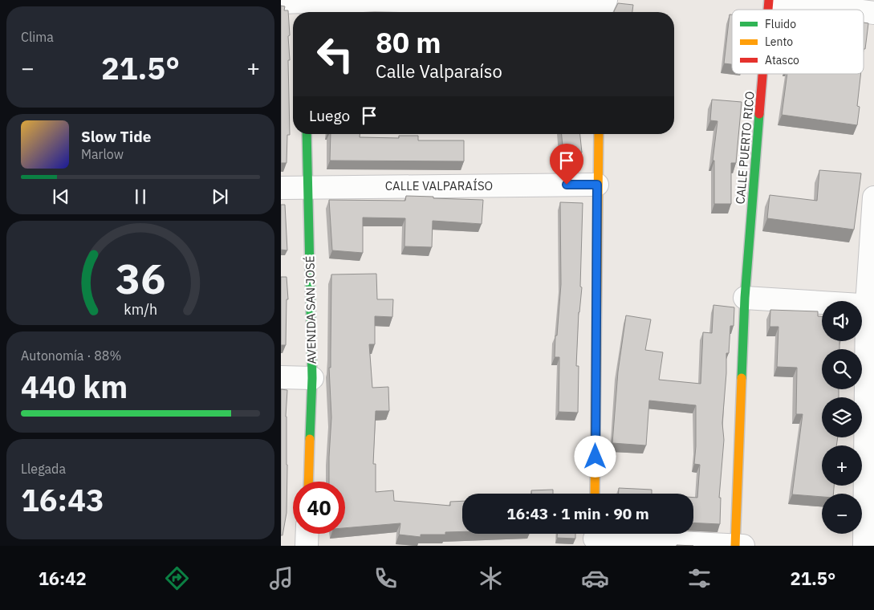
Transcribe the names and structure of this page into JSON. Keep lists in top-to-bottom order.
{
  "streets": {
    "street": ["CALLE PUERTO RICO", "CALLE VALPARAÍSO", "AVENIDA SAN JOSÉ"]
  },
  "crossings": [
    ["CALLE VALPARAÍSO", "AVENIDA SAN JOSÉ"]
  ],
  "legend": ["Fluido", "Lento", "Atasco"],
  "page": {
    "tile": [
      "Clima",
      ["Autonomía · 88%", "440 km"],
      ["Llegada", "16:43"]
    ],
    "turn": ["80 m", "Calle Valparaíso"],
    "heat": ["−", "21.5°", "+"],
    "then": "Luego",
    "song": ["Slow Tide", "Marlow"],
    "map_buttons": ["+", "−"],
    "limit": "40",
    "trip": "16:43 · 1 min · 90 m",
    "tabs": ["16:42", "21.5°"],
    "gauge": ["36", "km/h"]
  }
}
